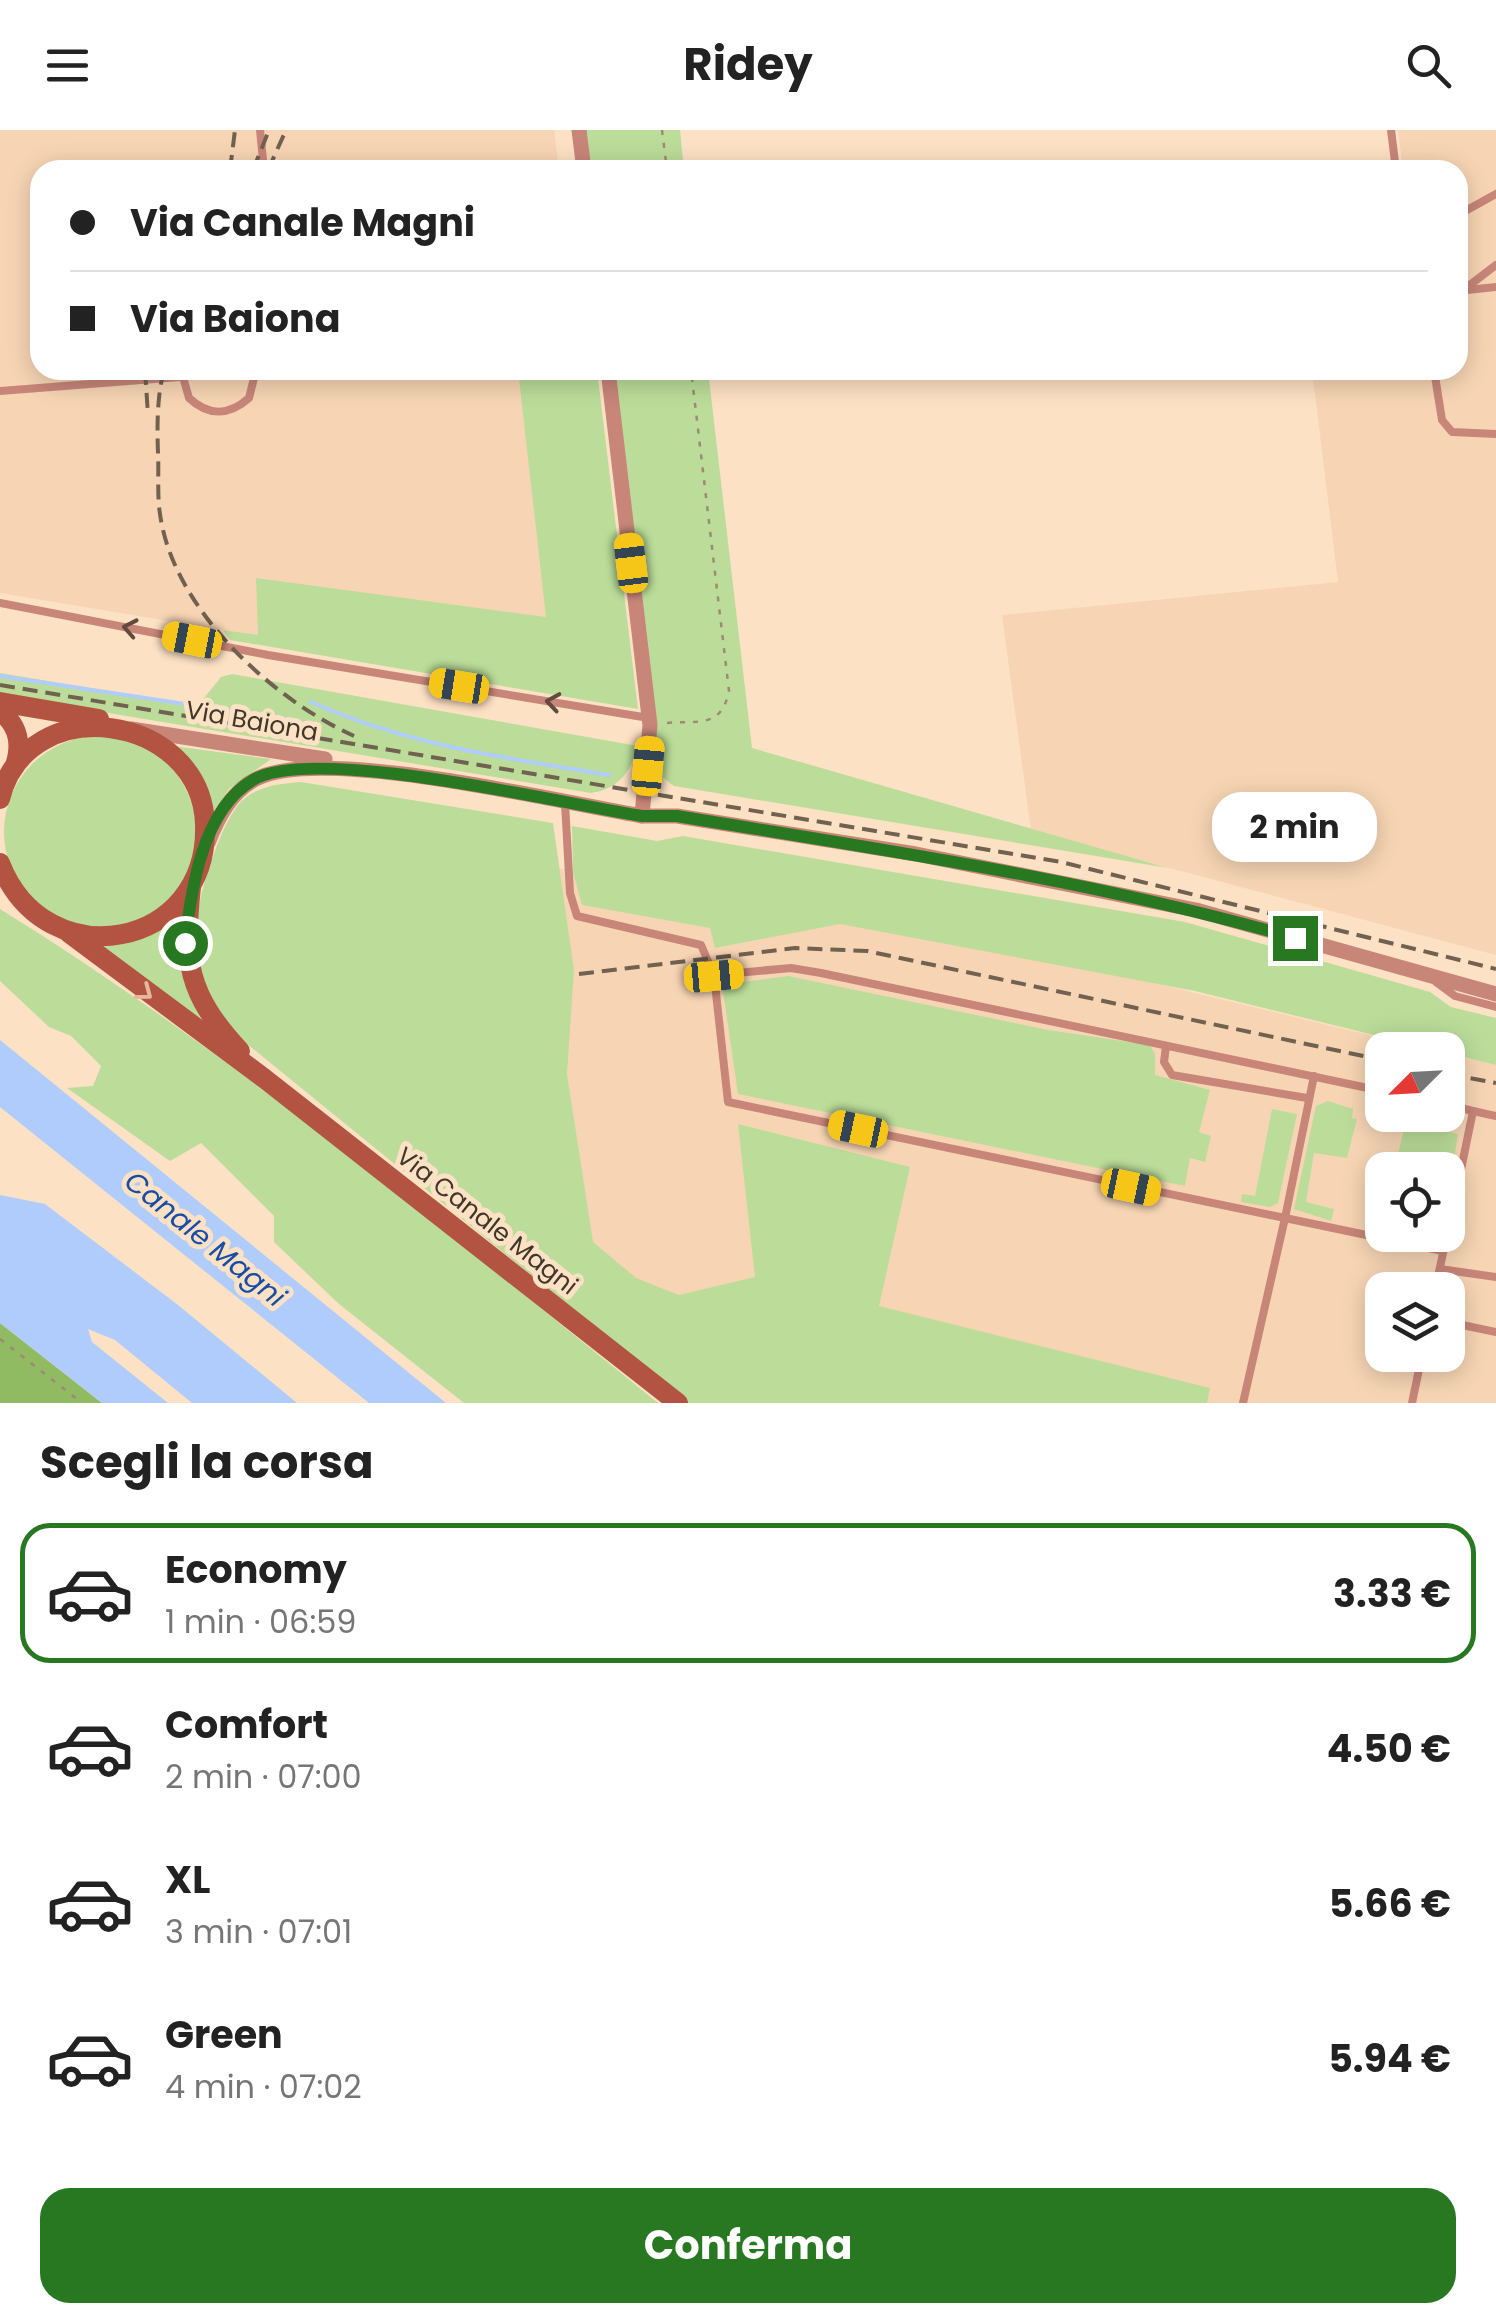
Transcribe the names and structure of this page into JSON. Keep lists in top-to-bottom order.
{
  "streets": {
    "main road": ["Via Baiona", "Via Canale Magni"]
  },
  "water": ["Canale Magni"],
  "north": "bottom left",
  "page": {
    "header": "Ridey",
    "banner": ["Via Canale Magni", "Via Baiona"],
    "bubble": "2 min",
    "heading": "Scegli la corsa",
    "list": [
      {
        "name": "Economy",
        "note": "1 min · 06:59",
        "value": "3.33 €"
      },
      {
        "name": "Comfort",
        "note": "2 min · 07:00",
        "value": "4.50 €"
      },
      {
        "name": "XL",
        "note": "3 min · 07:01",
        "value": "5.66 €"
      },
      {
        "name": "Green",
        "note": "4 min · 07:02",
        "value": "5.94 €"
      }
    ],
    "buttons": "Conferma"
  }
}
